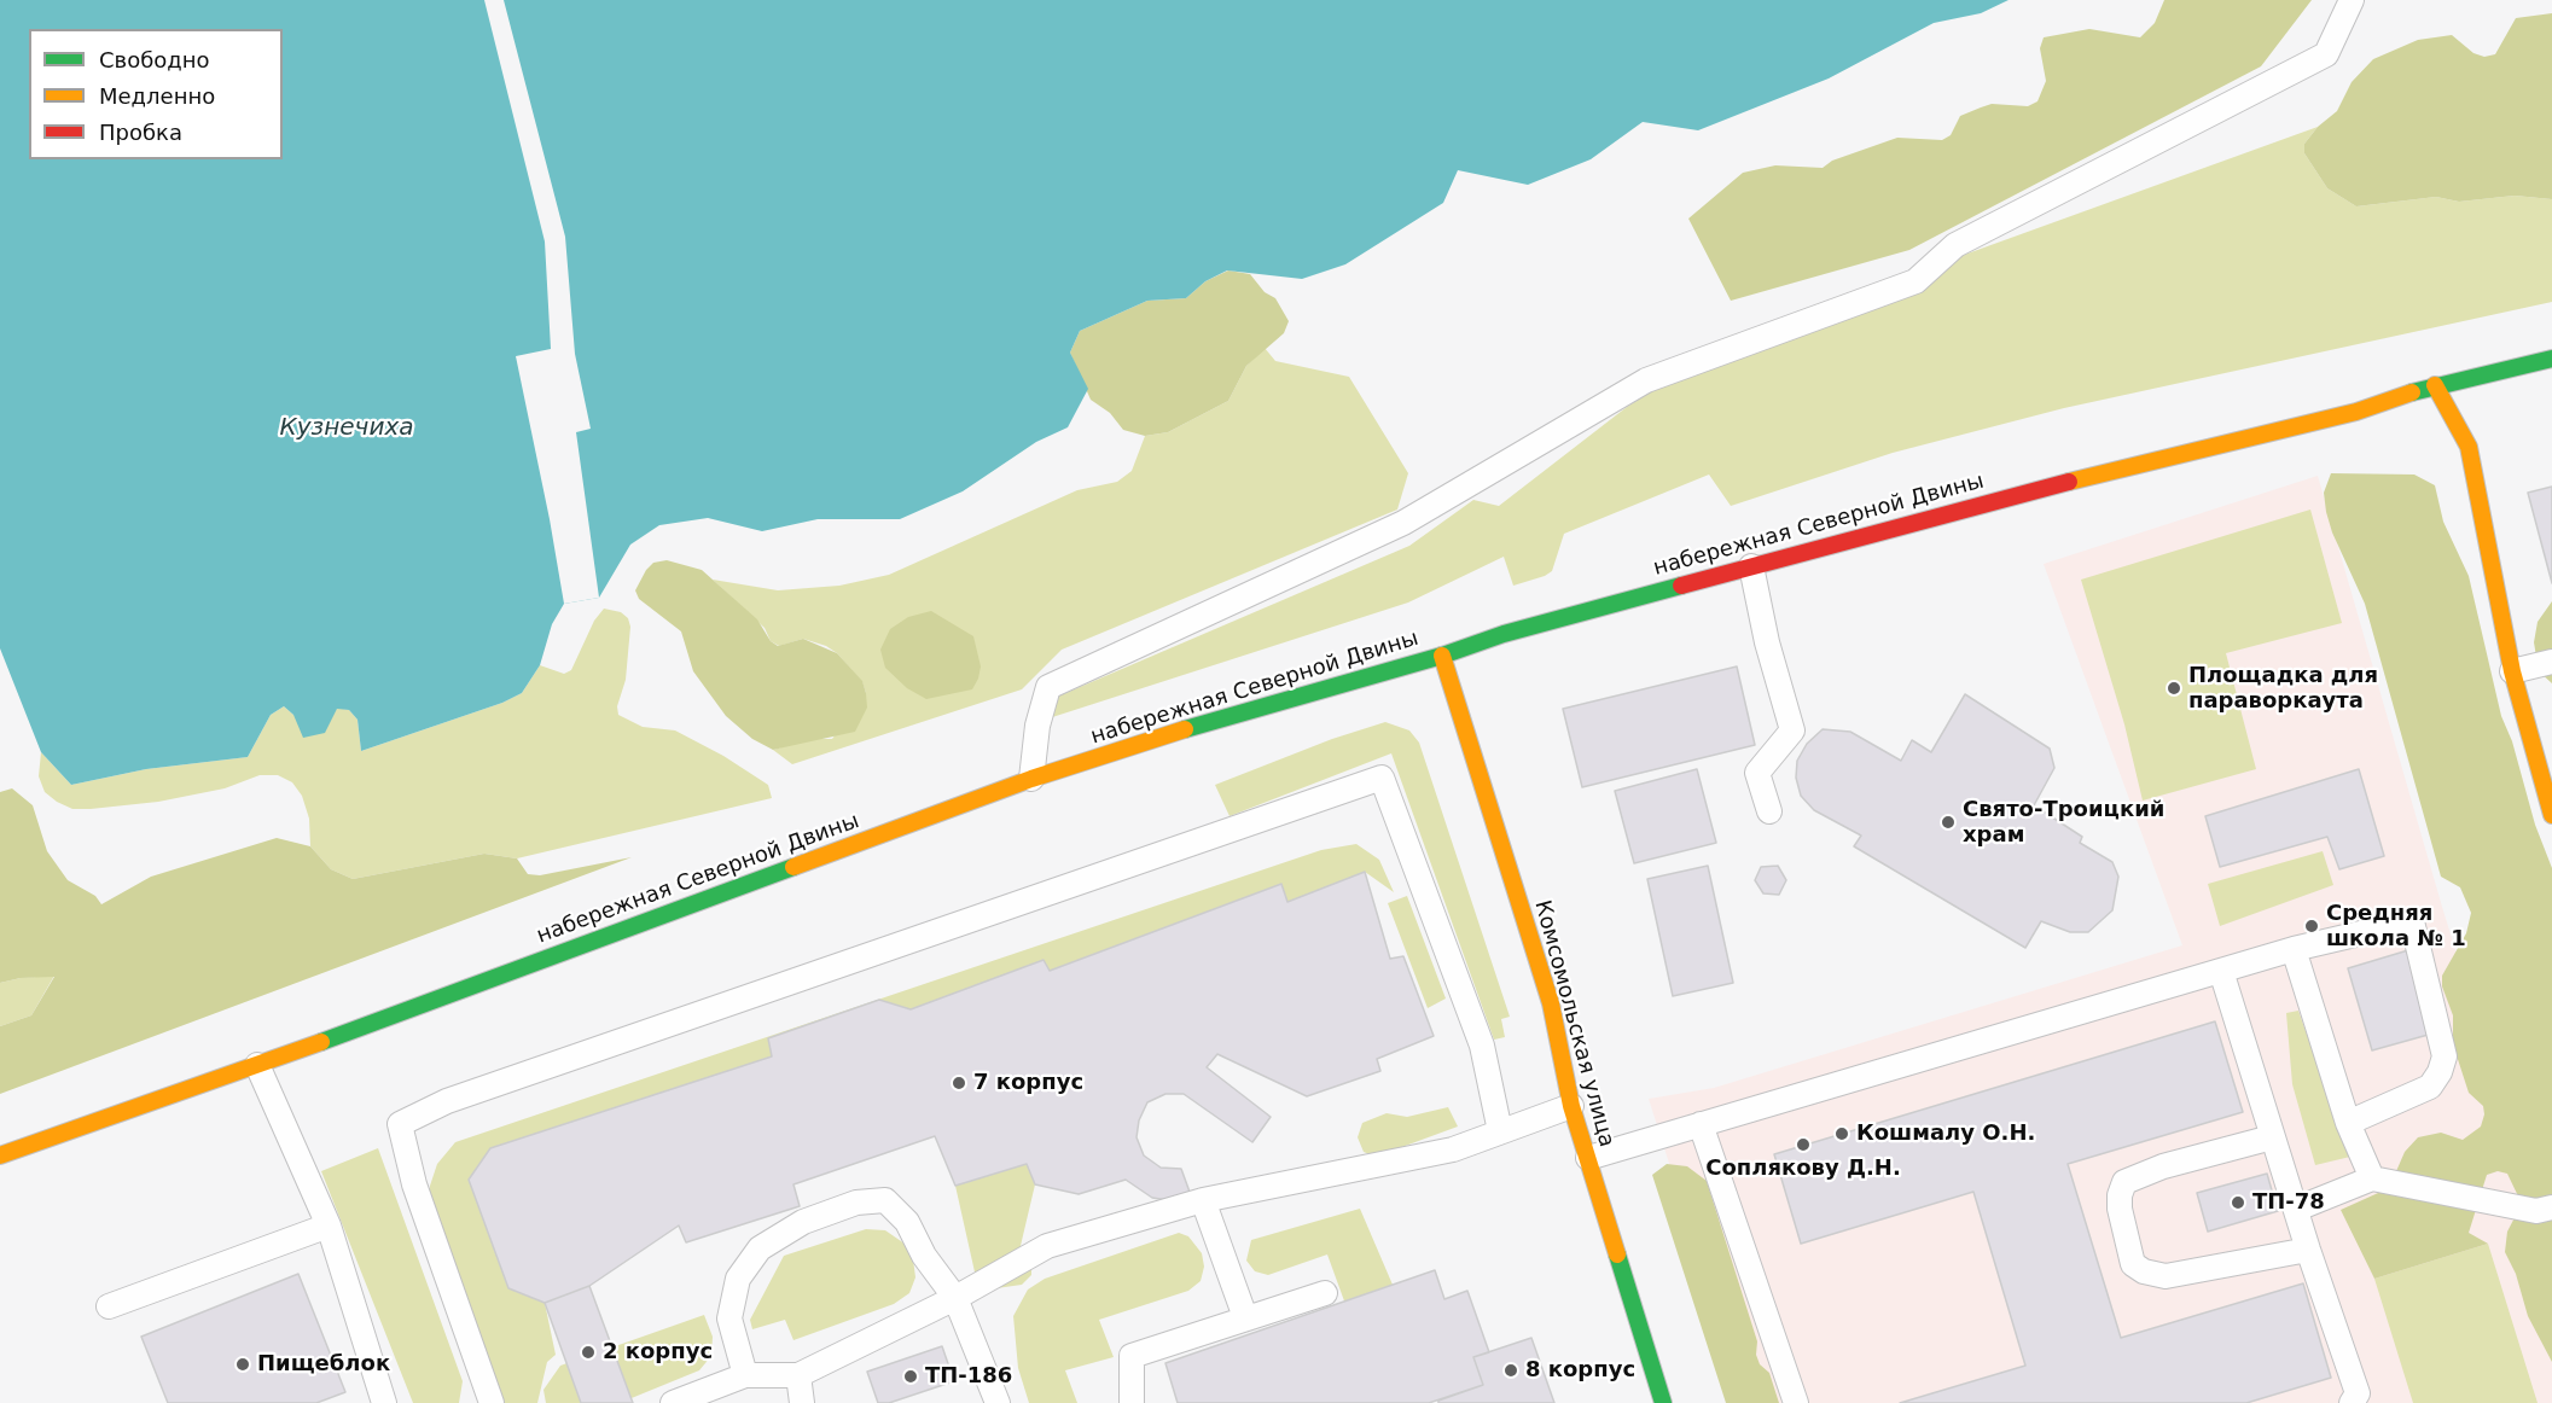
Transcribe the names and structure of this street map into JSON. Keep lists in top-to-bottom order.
{
  "streets": {
    "street": ["набережная Северной Двины", "Комсомольская улица"]
  },
  "crossings": [
    ["набережная Северной Двины", "Комсомольская улица"]
  ],
  "water": ["Кузнечиха"],
  "places": [
    "Площадка для параворкаута",
    "Свято-Троицкий храм",
    "Средняя школа № 1",
    "7 корпус",
    "Кошмалу О.Н.",
    "Соплякову Д.Н.",
    "ТП-78",
    "2 корпус",
    "Пищеблок",
    "8 корпус",
    "ТП-186"
  ],
  "legend": ["Свободно", "Медленно", "Пробка"]
}
